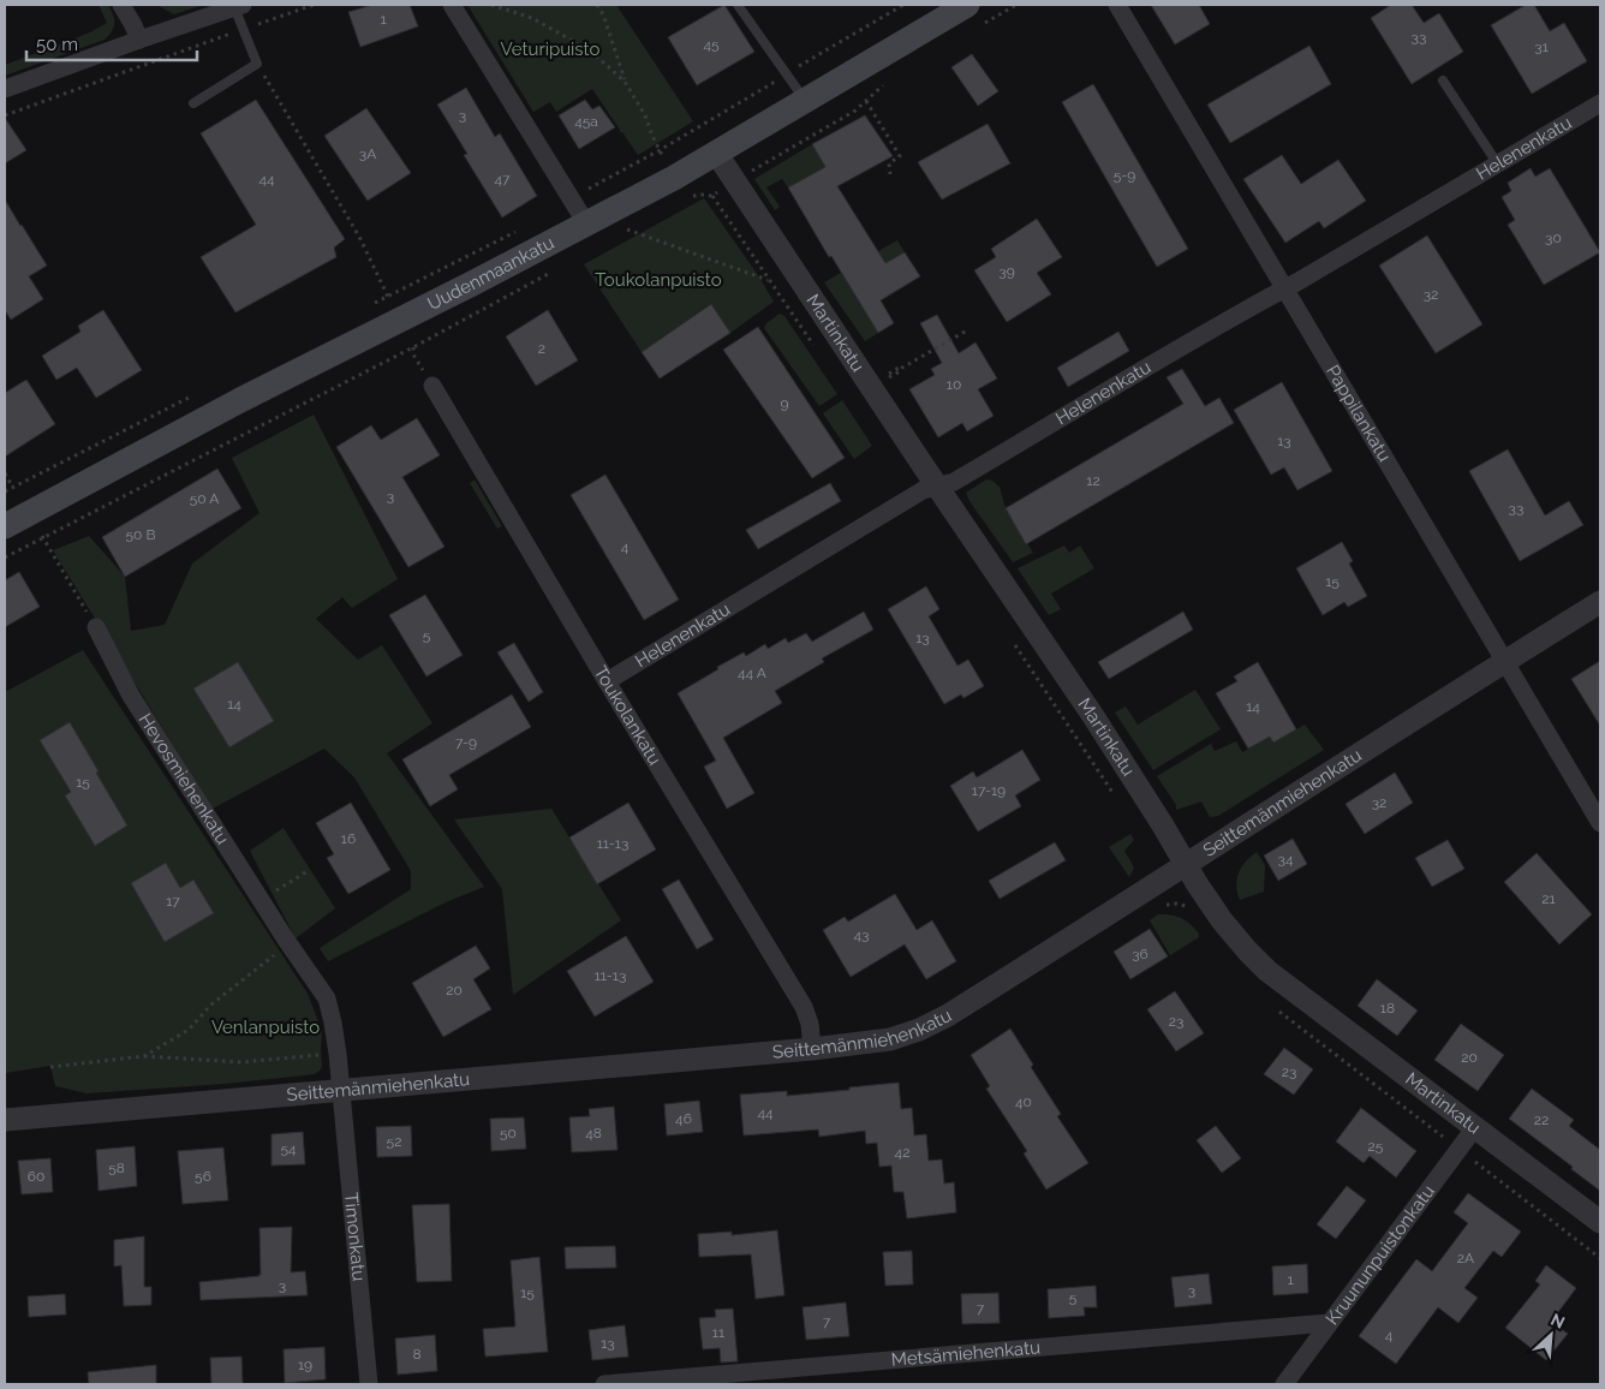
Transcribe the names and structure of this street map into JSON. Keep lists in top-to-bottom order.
{
  "streets": {
    "main road": ["Uudenmaankatu"],
    "street": [
      "Helenenkatu",
      "Martinkatu",
      "Pappilankatu",
      "Toukolankatu",
      "Hevosmiehenkatu",
      "Seittemänmiehenkatu",
      "Timonkatu",
      "Kruununpuistonkatu",
      "Metsämiehenkatu"
    ]
  },
  "crossings": [
    ["Helenenkatu", "Martinkatu"],
    ["Helenenkatu", "Pappilankatu"],
    ["Helenenkatu", "Toukolankatu"],
    ["Uudenmaankatu", "Martinkatu"],
    ["Martinkatu", "Seittemänmiehenkatu"],
    ["Martinkatu", "Kruununpuistonkatu"],
    ["Pappilankatu", "Seittemänmiehenkatu"],
    ["Toukolankatu", "Seittemänmiehenkatu"],
    ["Hevosmiehenkatu", "Seittemänmiehenkatu"],
    ["Hevosmiehenkatu", "Timonkatu"],
    ["Seittemänmiehenkatu", "Timonkatu"],
    ["Kruununpuistonkatu", "Metsämiehenkatu"]
  ],
  "parks": ["Veturipuisto", "Toukolanpuisto", "Venlanpuisto"],
  "house_numbers": [
    "1",
    "33",
    "45",
    "31",
    "3",
    "45a",
    "3A",
    "5-9",
    "44",
    "47",
    "30",
    "39",
    "32",
    "2",
    "10",
    "9",
    "13",
    "12",
    "3",
    "50 A",
    "33",
    "50 B",
    "4",
    "15",
    "5",
    "13",
    "44 A",
    "14",
    "14",
    "7-9",
    "15",
    "17-19",
    "32",
    "16",
    "11-13",
    "34",
    "21",
    "17",
    "43",
    "36",
    "11-13",
    "20",
    "18",
    "23",
    "20",
    "23",
    "40",
    "44",
    "46",
    "22",
    "50",
    "48",
    "52",
    "25",
    "54",
    "42",
    "58",
    "60",
    "56",
    "2A",
    "1",
    "3",
    "3",
    "15",
    "5",
    "7",
    "7",
    "11",
    "4",
    "13",
    "8",
    "19"
  ],
  "scale_bar": "50 m",
  "north": "top right"
}
